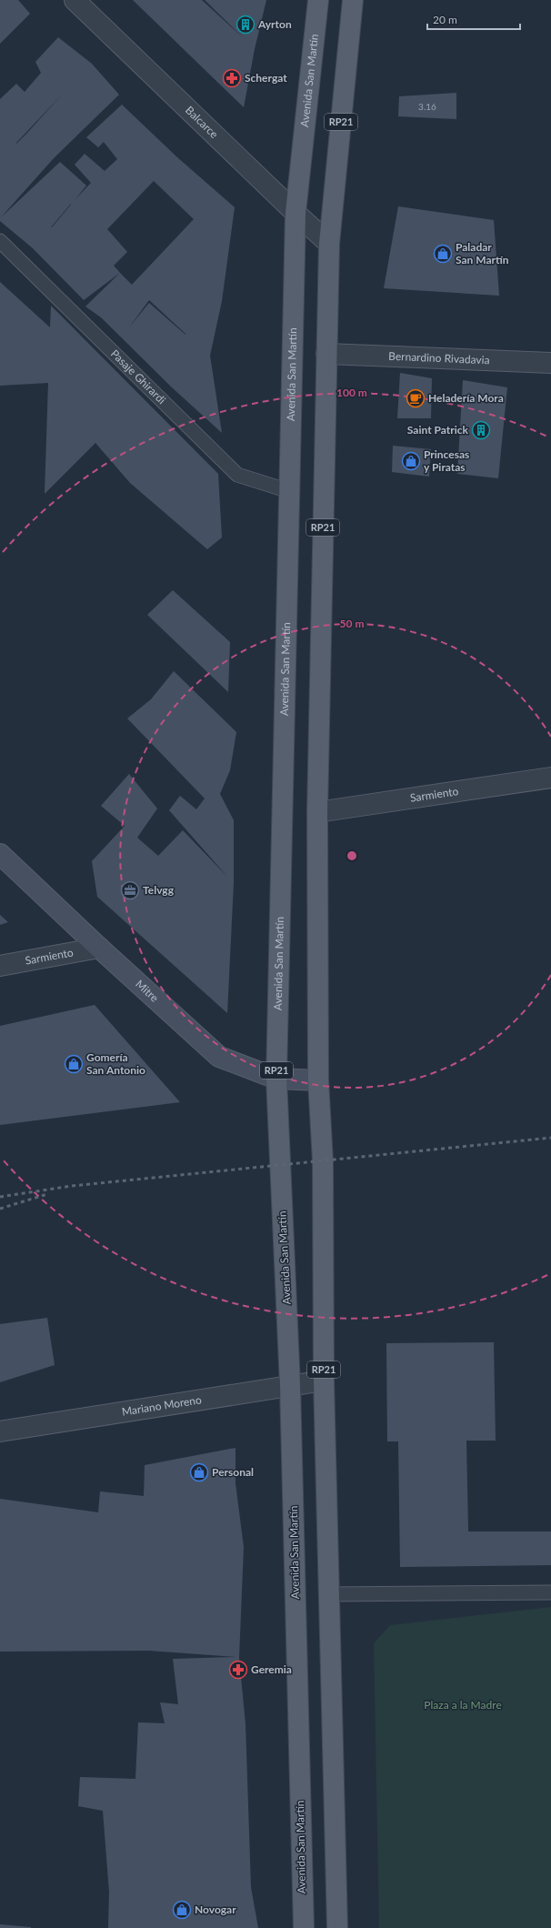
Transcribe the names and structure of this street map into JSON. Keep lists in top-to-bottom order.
{
  "streets": {
    "main road": ["Avenida San Martín", "RP21"],
    "street": [
      "Balcarce",
      "Bernardino Rivadavia",
      "Sarmiento",
      "Mitre",
      "Mariano Moreno"
    ],
    "lane": ["Pasaje Ghirardi"]
  },
  "crossings": [
    ["Avenida San Martín", "Balcarce"],
    ["Avenida San Martín", "Pasaje Ghirardi"],
    ["Avenida San Martín", "Mitre"],
    ["Avenida San Martín", "Mariano Moreno"],
    ["RP21", "Balcarce"],
    ["RP21", "Bernardino Rivadavia"],
    ["RP21", "Sarmiento"],
    ["RP21", "Mitre"],
    ["RP21", "Mariano Moreno"],
    ["Sarmiento", "Mitre"]
  ],
  "parks": ["Plaza a la Madre"],
  "places": {
    "building": ["Ayrton", "Saint Patrick"],
    "pharmacy": ["Schergat", "Geremia"],
    "shop": [
      "Paladar San Martín",
      "Princesas y Piratas",
      "Gomería San Antonio",
      "Personal",
      "Novogar"
    ],
    "cafe": ["Heladería Mora"],
    "office": ["Telvgg"]
  },
  "house_numbers": ["3.16"],
  "scale_bar": "20 m",
  "rings": ["100 m", "50 m"]
}
